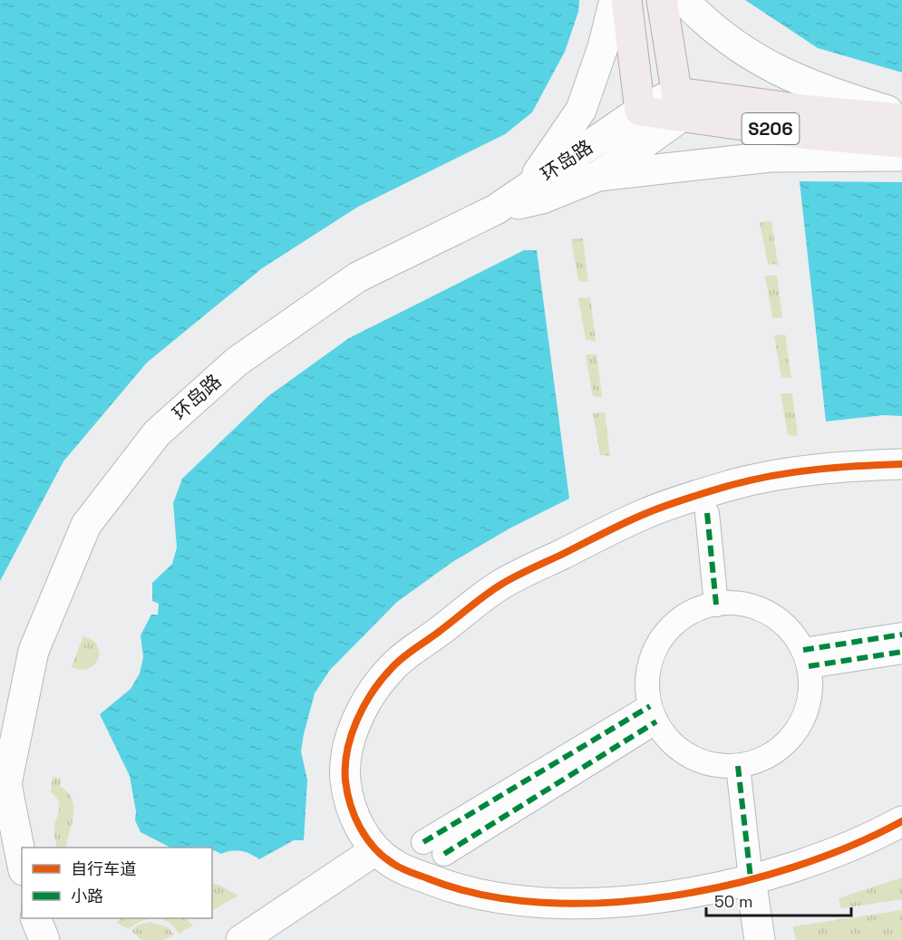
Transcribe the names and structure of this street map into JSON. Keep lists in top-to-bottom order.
{
  "streets": {
    "main road": ["S206", "环岛路"]
  },
  "crossings": [
    ["S206", "环岛路"]
  ],
  "legend": ["自行车道", "小路"],
  "scale_bar": "50 m"
}
